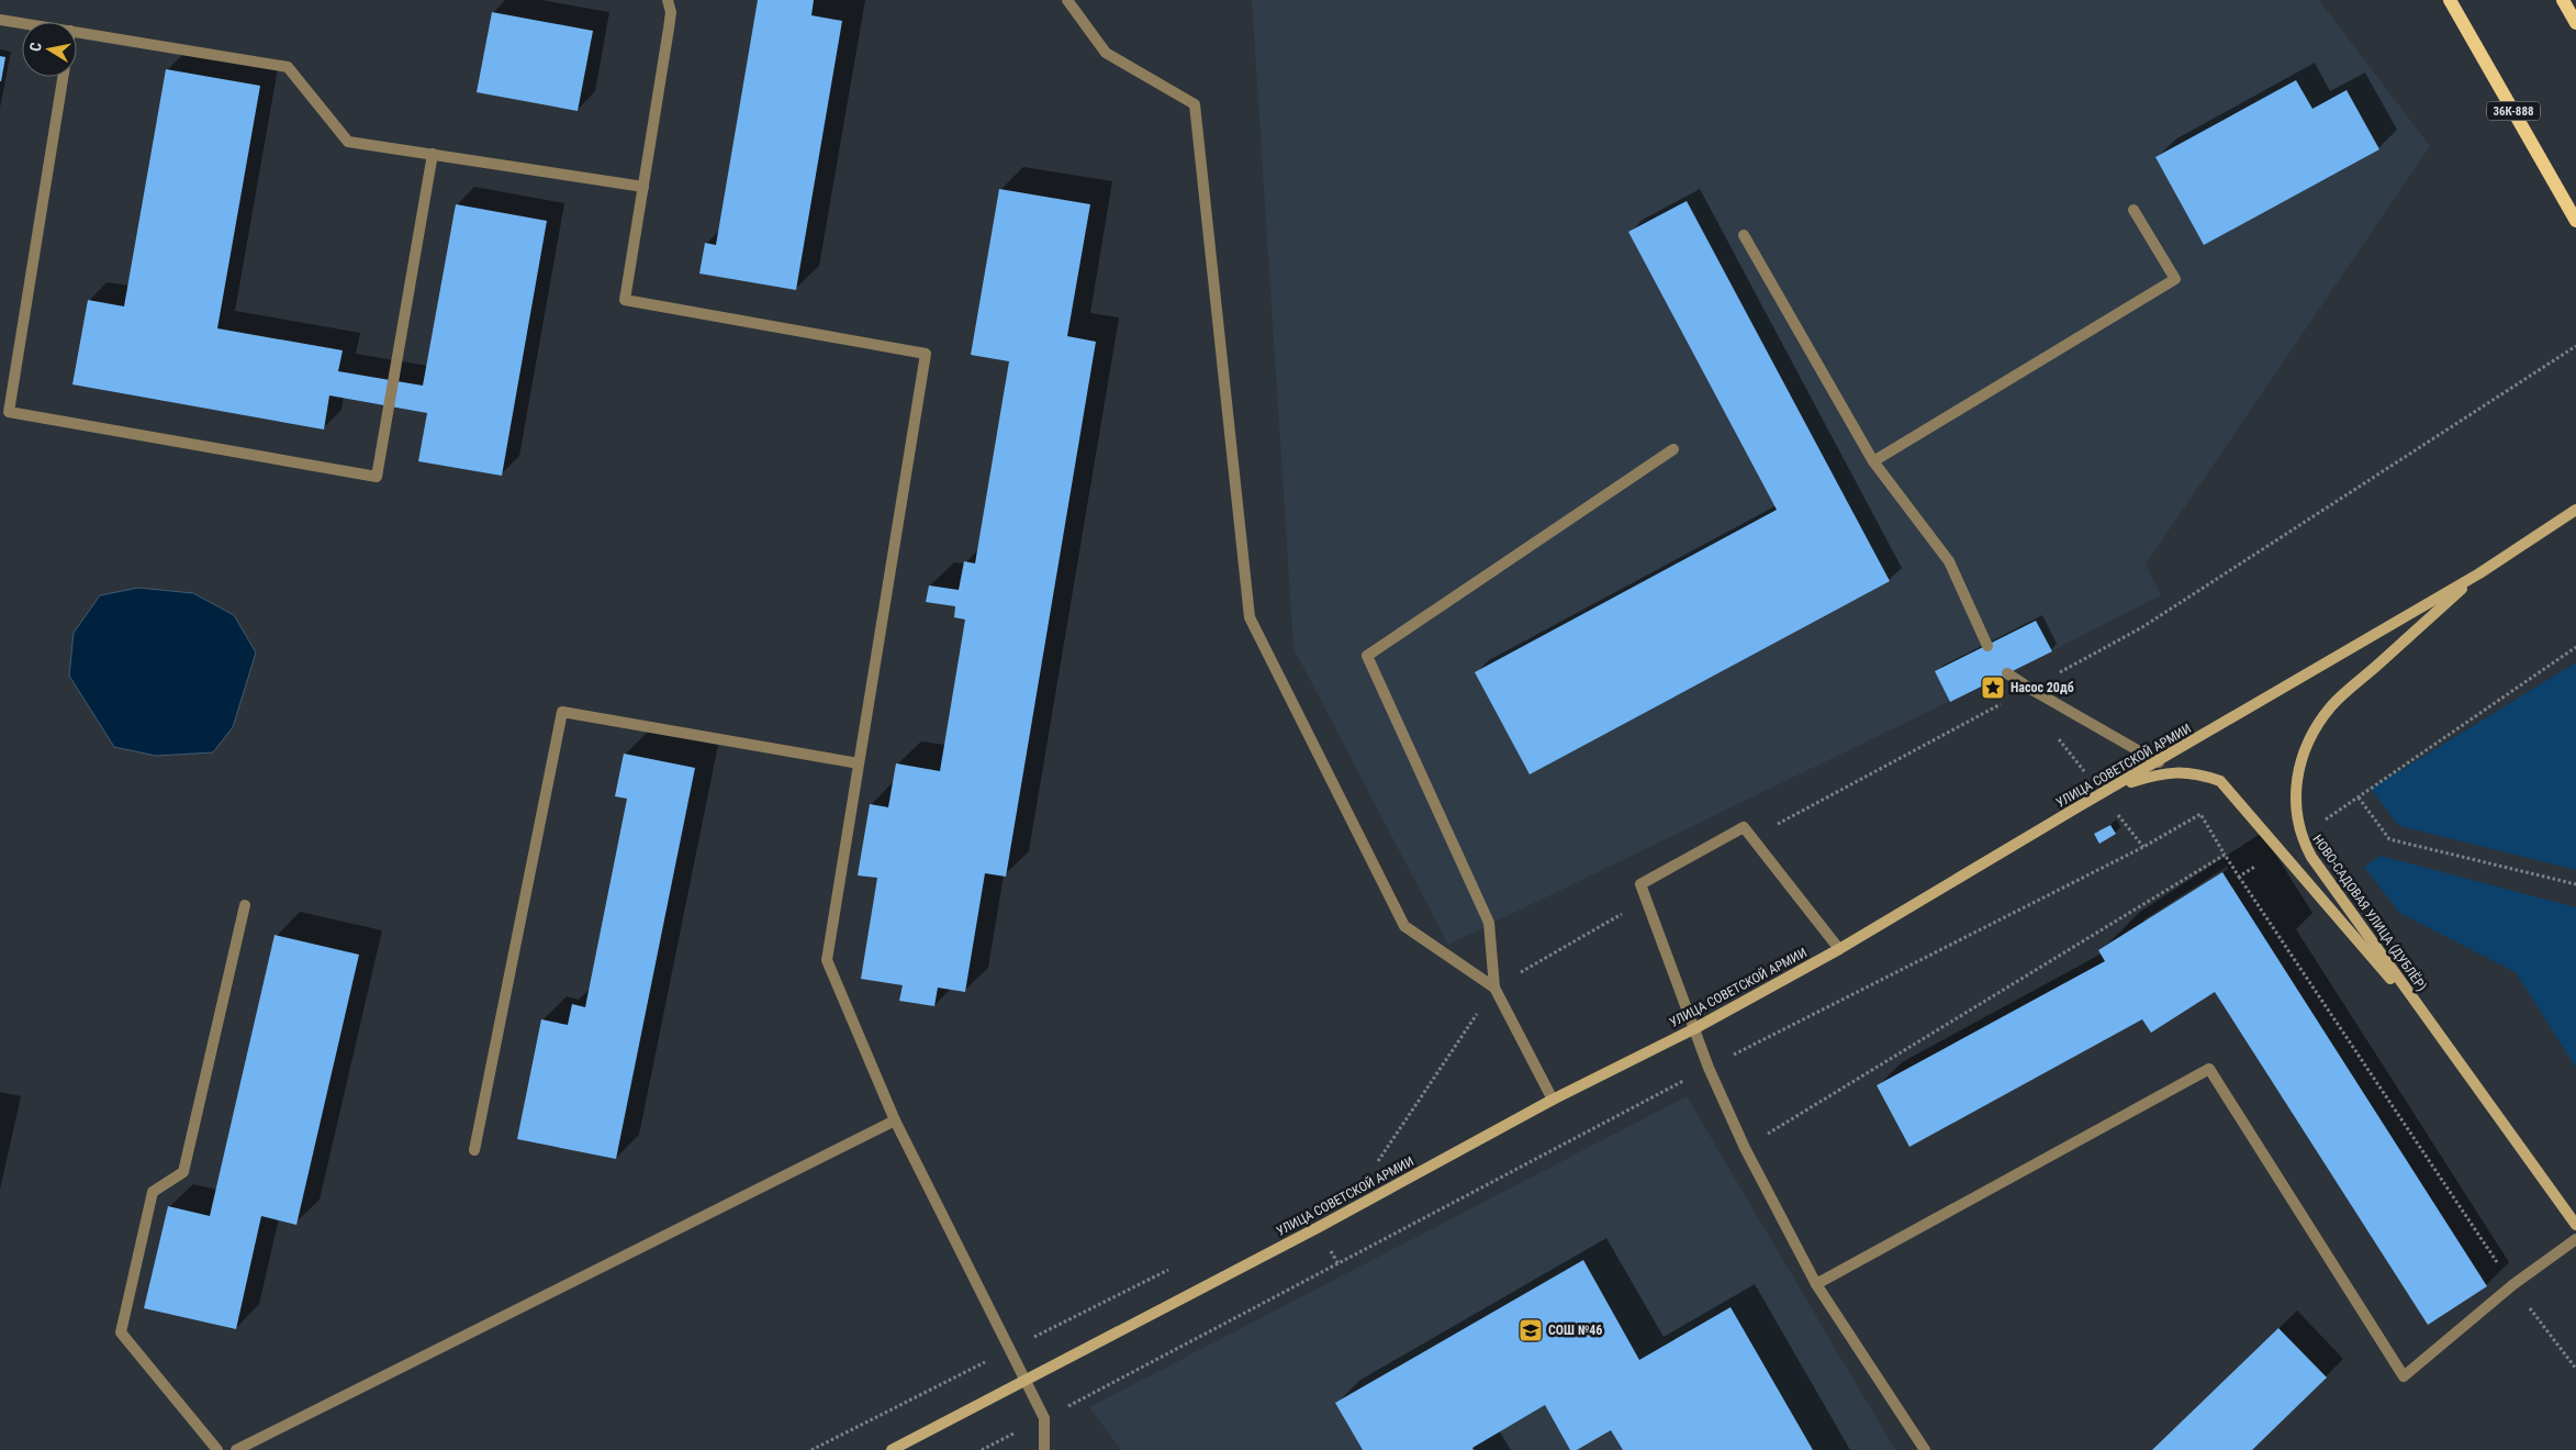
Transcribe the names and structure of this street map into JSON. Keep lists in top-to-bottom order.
{
  "streets": {
    "main road": ["36К-888"],
    "street": ["УЛИЦА СОВЕТСКОЙ АРМИИ", "НОВО-САДОВАЯ УЛИЦА (ДУБЛЁР)"]
  },
  "crossings": [
    ["УЛИЦА СОВЕТСКОЙ АРМИИ", "НОВО-САДОВАЯ УЛИЦА (ДУБЛЁР)"]
  ],
  "places": {
    "place": ["Насос 20дб"],
    "school or university": ["СОШ №46"]
  },
  "north": "left"
}
